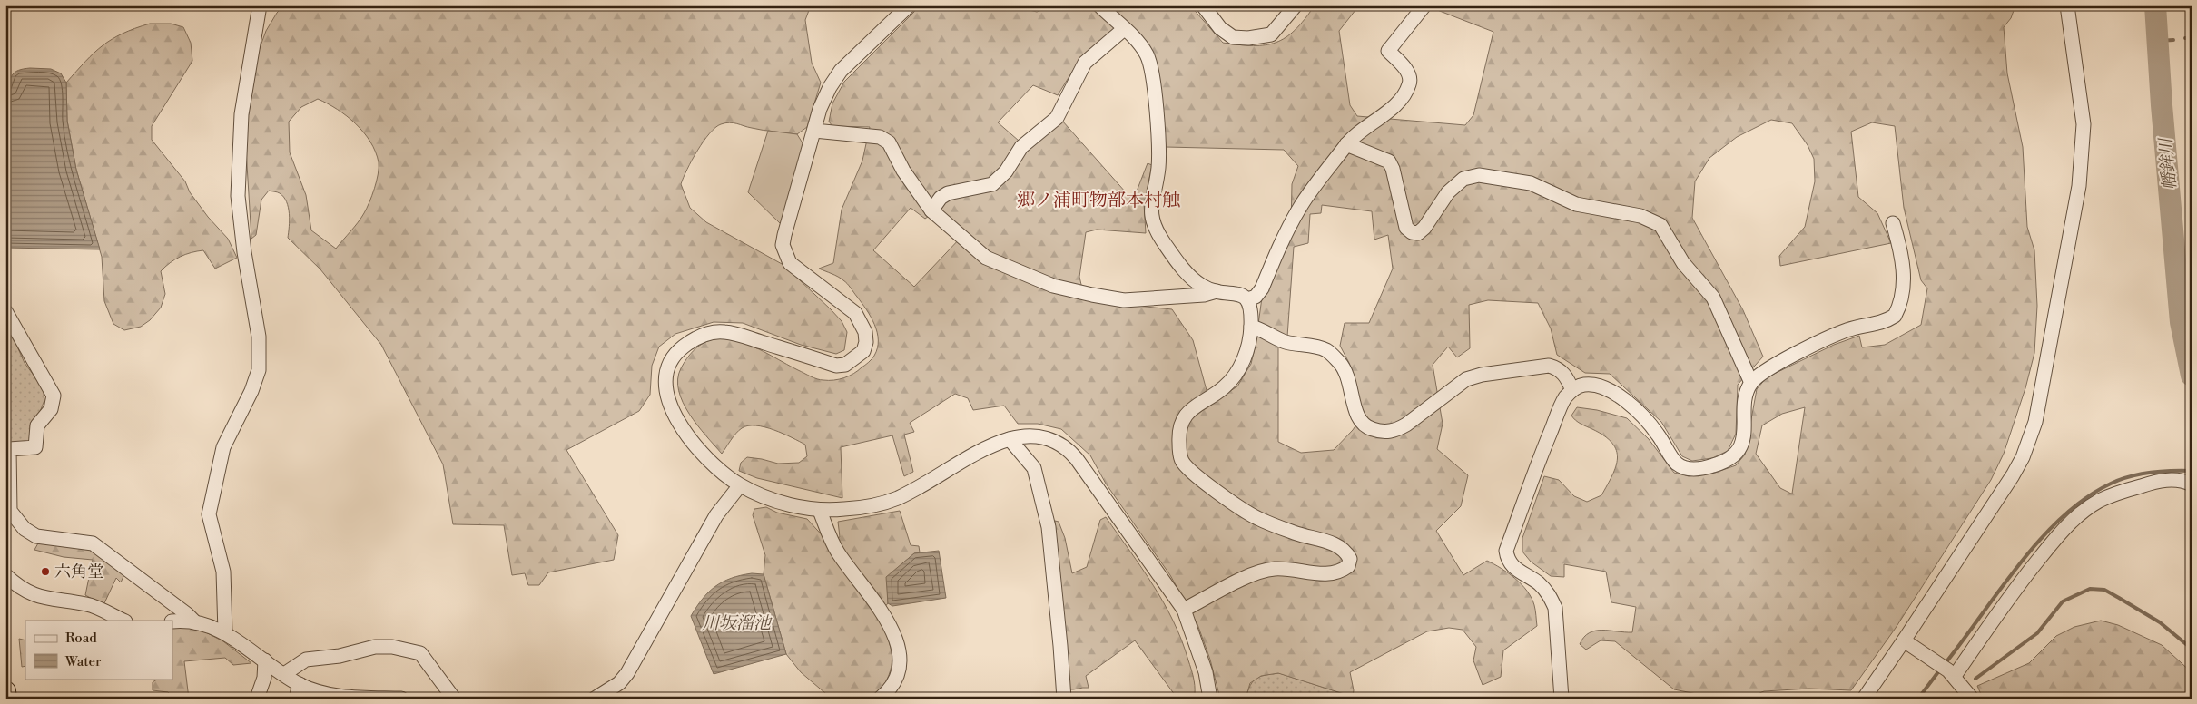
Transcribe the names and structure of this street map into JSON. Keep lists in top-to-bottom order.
{
  "districts": ["郷ノ浦町物部本村触"],
  "water": ["幡鉾川", "川坂溜池"],
  "places": ["六角堂"],
  "legend": ["Road", "Water"]
}
